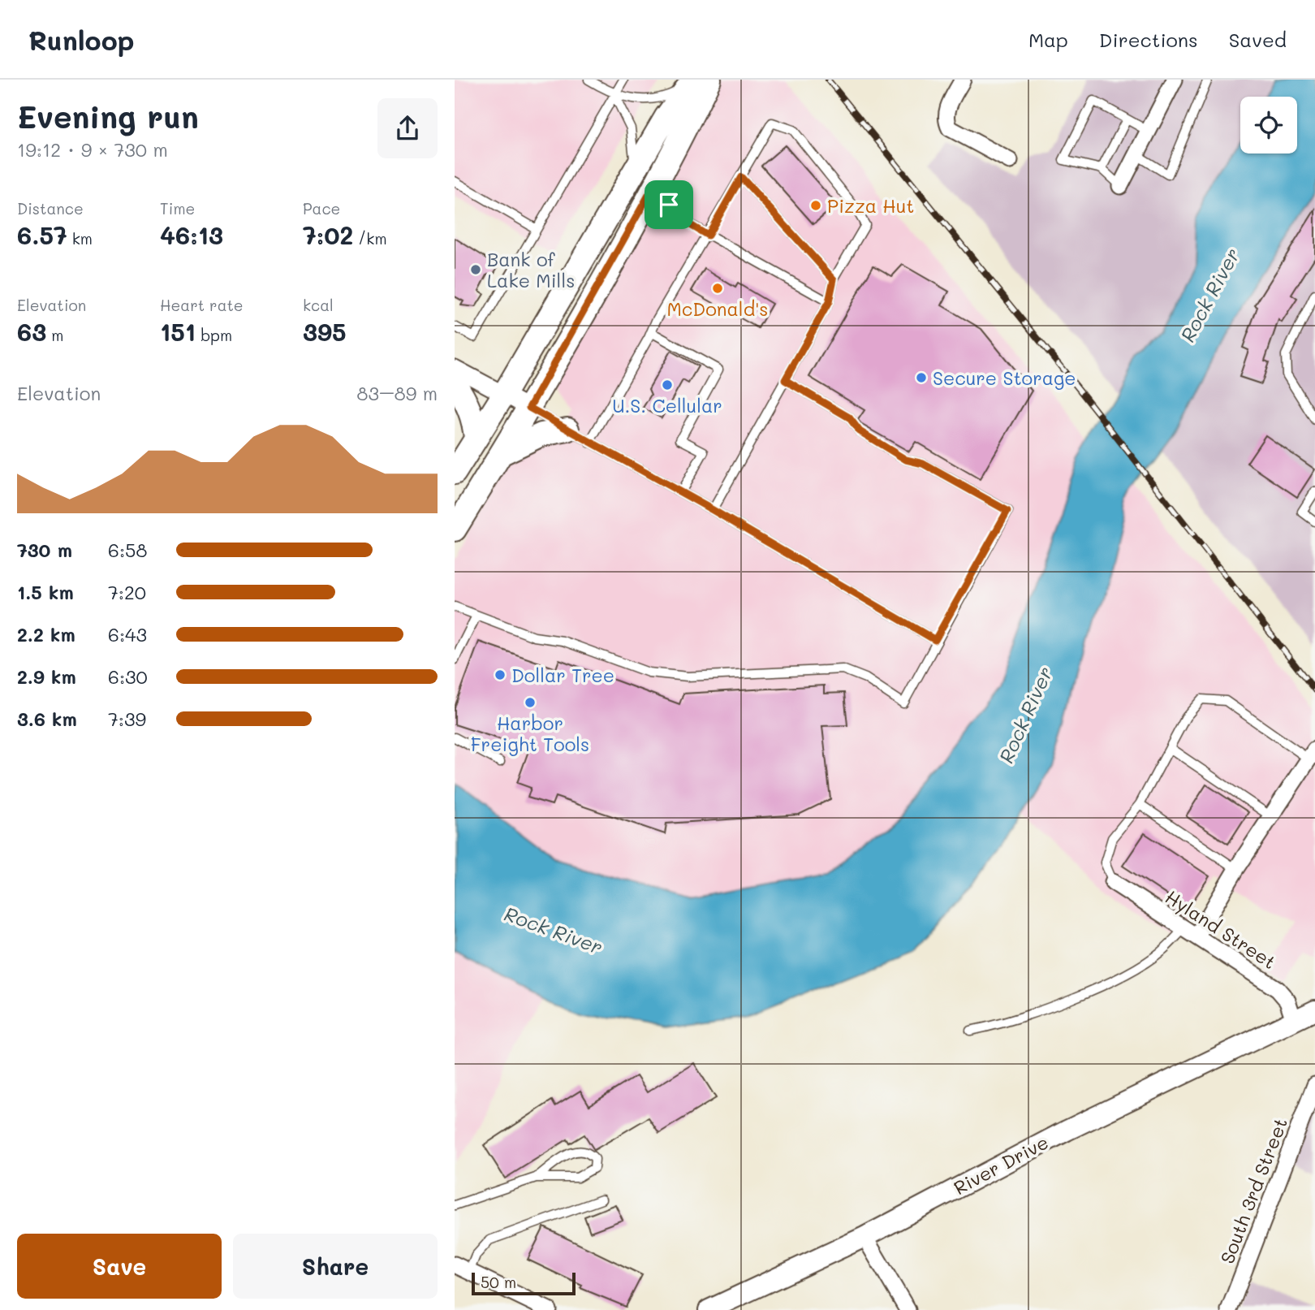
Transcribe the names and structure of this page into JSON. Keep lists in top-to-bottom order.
{
  "streets": {
    "street": ["Hyland Street", "River Drive", "South 3rd Street"]
  },
  "crossings": [
    ["Hyland Street", "River Drive"]
  ],
  "water": ["Rock River"],
  "places": [
    "Pizza Hut",
    "Bank of Lake Mills",
    "McDonald's",
    "Secure Storage",
    "U.S. Cellular",
    "Dollar Tree",
    "Harbor Freight Tools"
  ],
  "scale_bar": "50 m",
  "page": {
    "header": "Runloop",
    "nav": ["Map", "Directions", "Saved"],
    "heading": ["Evening run", "19:12 · 9 × 730 m"],
    "stats": [
      ["Distance", "6.57 km"],
      ["Time", "46:13"],
      ["Pace", "7:02 /km"],
      ["Elevation", "63 m"],
      ["Heart rate", "151 bpm"],
      ["kcal", "395"]
    ],
    "chart": ["Elevation", "83–89 m"],
    "list": [
      {
        "name": "730 m",
        "note": "6:58"
      },
      {
        "name": "1.5 km",
        "note": "7:20"
      },
      {
        "name": "2.2 km",
        "note": "6:43"
      },
      {
        "name": "2.9 km",
        "note": "6:30"
      },
      {
        "name": "3.6 km",
        "note": "7:39"
      }
    ],
    "buttons": ["Save", "Share"],
    "scale": "50 m"
  }
}
